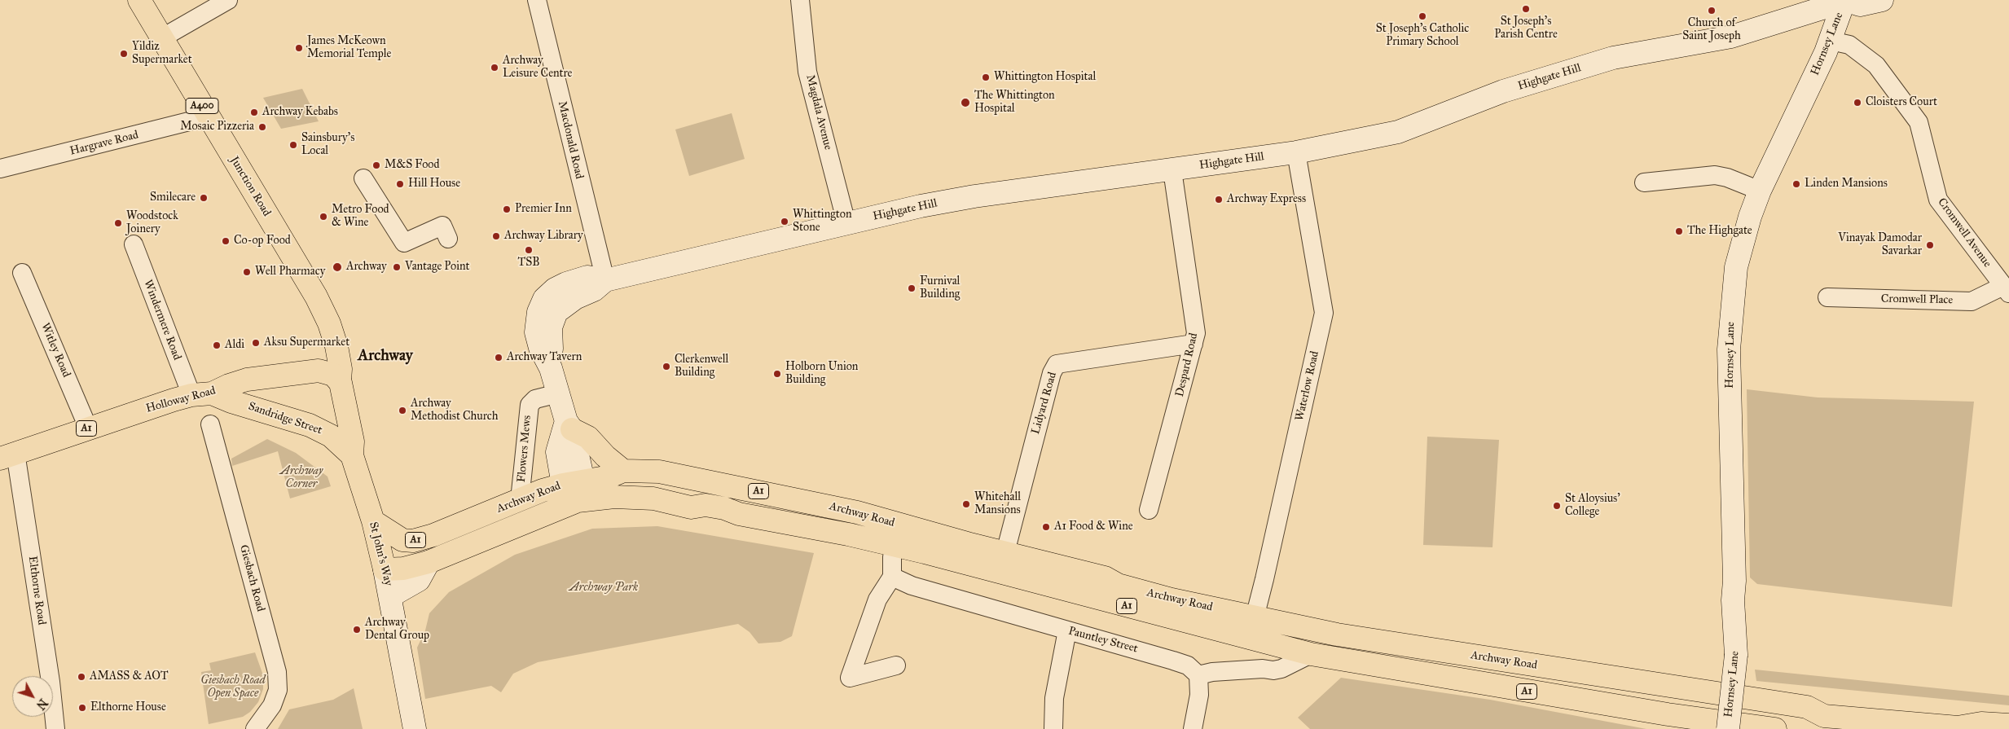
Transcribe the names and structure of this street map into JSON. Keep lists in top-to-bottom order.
{
  "streets": {
    "main road": [
      "Hornsey Lane",
      "Highgate Hill",
      "A400",
      "Junction Road",
      "Holloway Road",
      "Sandridge Street",
      "A1",
      "Archway Road",
      "St John's Way"
    ],
    "street": [
      "Magdala Avenue",
      "Macdonald Road",
      "Hargrave Road",
      "Cromwell Avenue",
      "Cromwell Place",
      "Windermere Road",
      "Witley Road",
      "Despard Road",
      "Waterlow Road",
      "Lidyard Road",
      "Flowers Mews",
      "Giesbach Road",
      "Elthorne Road",
      "Pauntley Street"
    ]
  },
  "crossings": [
    ["Hornsey Lane", "Highgate Hill"],
    ["Hornsey Lane", "Cromwell Avenue"],
    ["Highgate Hill", "Magdala Avenue"],
    ["Highgate Hill", "Macdonald Road"],
    ["Highgate Hill", "Despard Road"],
    ["Highgate Hill", "Waterlow Road"],
    ["Hargrave Road", "Junction Road"],
    ["Junction Road", "Holloway Road"],
    ["Junction Road", "St John's Way"],
    ["Cromwell Avenue", "Cromwell Place"],
    ["Windermere Road", "Holloway Road"],
    ["Windermere Road", "Sandridge Street"],
    ["Witley Road", "Holloway Road"],
    ["Despard Road", "Lidyard Road"],
    ["Waterlow Road", "Archway Road"],
    ["Holloway Road", "Sandridge Street"],
    ["Holloway Road", "St John's Way"],
    ["Holloway Road", "Elthorne Road"],
    ["Lidyard Road", "Archway Road"],
    ["Sandridge Street", "St John's Way"],
    ["Flowers Mews", "Archway Road"],
    ["Archway Road", "St John's Way"]
  ],
  "districts": ["Archway"],
  "parks": ["Archway Corner", "Archway Park", "Giesbach Road Open Space"],
  "places": [
    "St Joseph's Parish Centre",
    "Church of Saint Joseph",
    "St Joseph's Catholic Primary School",
    "James McKeown Memorial Temple",
    "Yildiz Supermarket",
    "Archway Leisure Centre",
    "Whittington Hospital",
    "The Whittington Hospital",
    "Cloisters Court",
    "Archway Kebabs",
    "Mosaic Pizzeria",
    "Sainsbury's Local",
    "M&S Food",
    "Hill House",
    "Linden Mansions",
    "Smilecare",
    "Archway Express",
    "Premier Inn",
    "Metro Food & Wine",
    "Whittington Stone",
    "Woodstock Joinery",
    "The Highgate",
    "Archway Library",
    "Co-op Food",
    "Vinayak Damodar Savarkar",
    "TSB",
    "Archway",
    "Vantage Point",
    "Well Pharmacy",
    "Furnival Building",
    "Aksu Supermarket",
    "Aldi",
    "Archway Tavern",
    "Clerkenwell Building",
    "Holborn Union Building",
    "Archway Methodist Church",
    "Whitehall Mansions",
    "St Aloysius' College",
    "A1 Food & Wine",
    "Archway Dental Group",
    "AMASS & AOT",
    "Elthorne House"
  ],
  "north": "bottom right"
}
